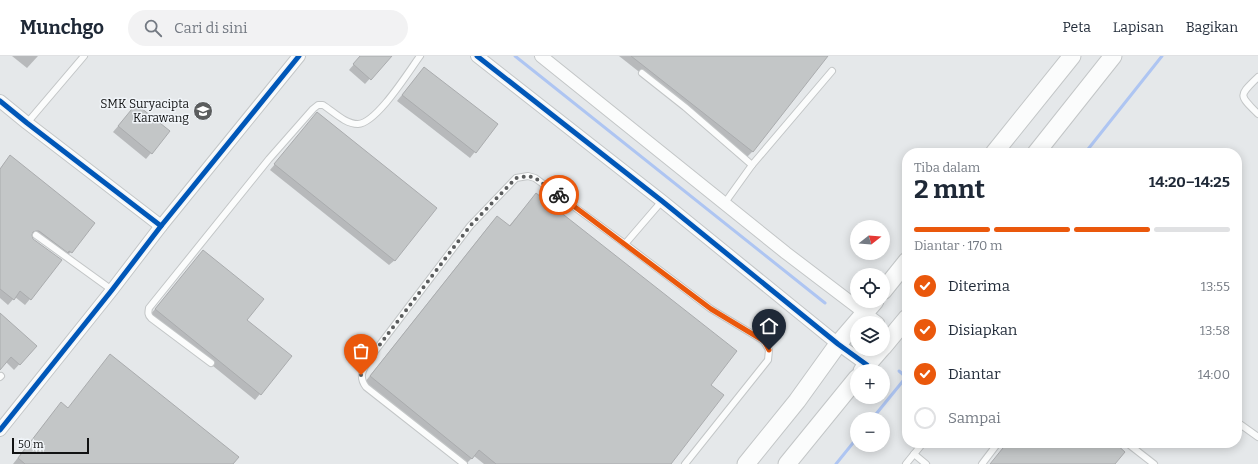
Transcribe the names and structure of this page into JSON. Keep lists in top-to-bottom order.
{
  "places": {
    "school or university": ["SMK Suryacipta Karawang"]
  },
  "scale_bar": "50 m",
  "north": "right",
  "page": {
    "header": "Munchgo",
    "search": "Cari di sini",
    "nav": ["Peta", "Lapisan", "Bagikan"],
    "heading": ["2 mnt", "Tiba dalam", "14:20–14:25"],
    "bar": "Diantar · 170 m",
    "map_buttons": ["+", "−"],
    "list": [
      ["Diterima", "13:55"],
      ["Disiapkan", "13:58"],
      ["Diantar", "14:00"],
      "Sampai"
    ],
    "scale": "50 m"
  }
}
